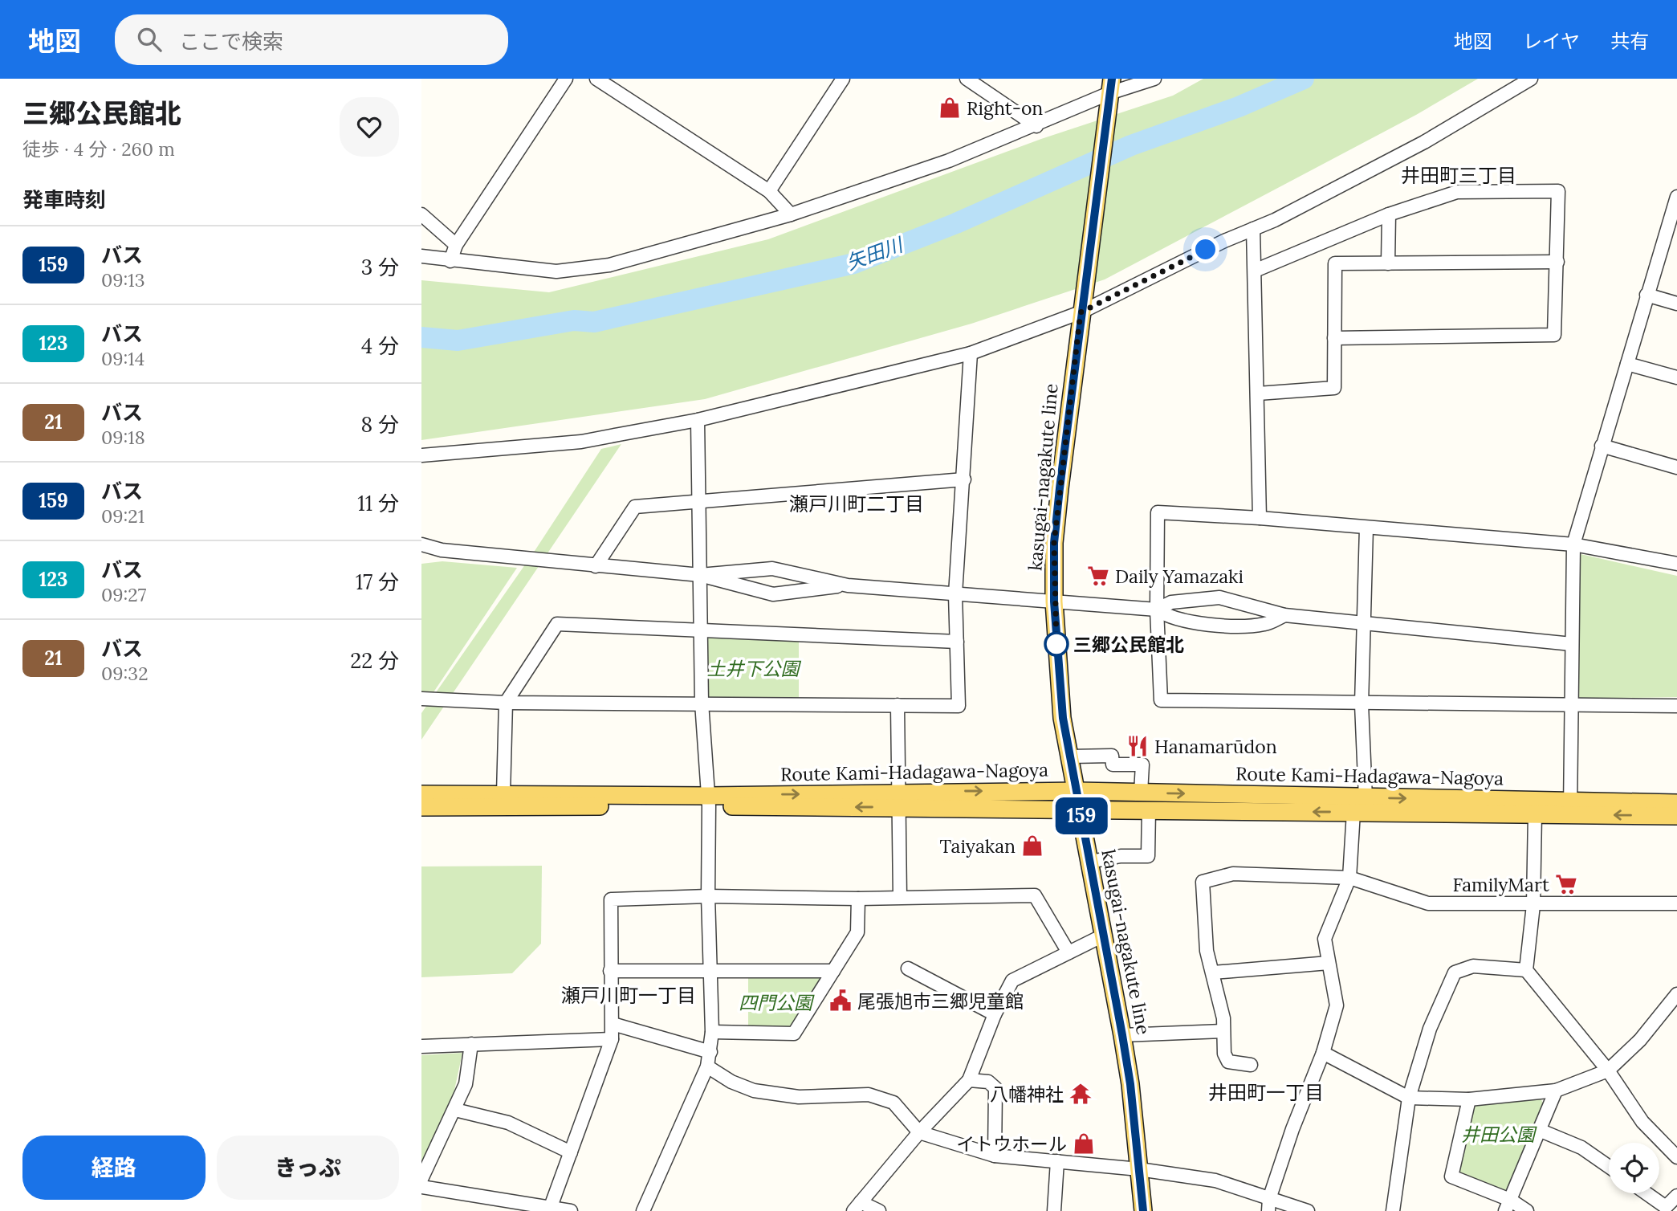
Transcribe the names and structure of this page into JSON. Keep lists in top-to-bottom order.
{
  "streets": {
    "main road": ["kasugai-nagakute line", "Route Kami-Hadagawa-Nagoya"]
  },
  "crossings": [
    ["kasugai-nagakute line", "Route Kami-Hadagawa-Nagoya"]
  ],
  "districts": [
    "井田町三丁目",
    "瀬戸川町二丁目",
    "瀬戸川町一丁目",
    "井田町一丁目"
  ],
  "water": ["矢田川"],
  "parks": ["土井下公園", "四門公園", "井田公園"],
  "places": {
    "shop": ["Right-on", "Taiyakan", "イトウホール"],
    "supermarket": ["Daily Yamazaki", "FamilyMart"],
    "other": ["三郷公民館北"],
    "restaurant": ["Hanamarūdon"],
    "public building": ["尾張旭市三郷児童館"],
    "temple": ["八幡神社"]
  },
  "lines": ["bus line 159"],
  "page": {
    "header": "地図",
    "search": "ここで検索",
    "nav": ["地図", "レイヤ", "共有"],
    "heading": [
      ["三郷公民館北", "徒歩 · 4 分 · 260 m"],
      "発車時刻"
    ],
    "on_map": "159",
    "list": [
      {
        "mark": "159",
        "name": "バス",
        "note": "09:13",
        "value": "3 分"
      },
      {
        "mark": "123",
        "name": "バス",
        "note": "09:14",
        "value": "4 分"
      },
      {
        "mark": "21",
        "name": "バス",
        "note": "09:18",
        "value": "8 分"
      },
      {
        "mark": "159",
        "name": "バス",
        "note": "09:21",
        "value": "11 分"
      },
      {
        "mark": "123",
        "name": "バス",
        "note": "09:27",
        "value": "17 分"
      },
      {
        "mark": "21",
        "name": "バス",
        "note": "09:32",
        "value": "22 分"
      }
    ],
    "buttons": ["経路", "きっぷ"]
  }
}
